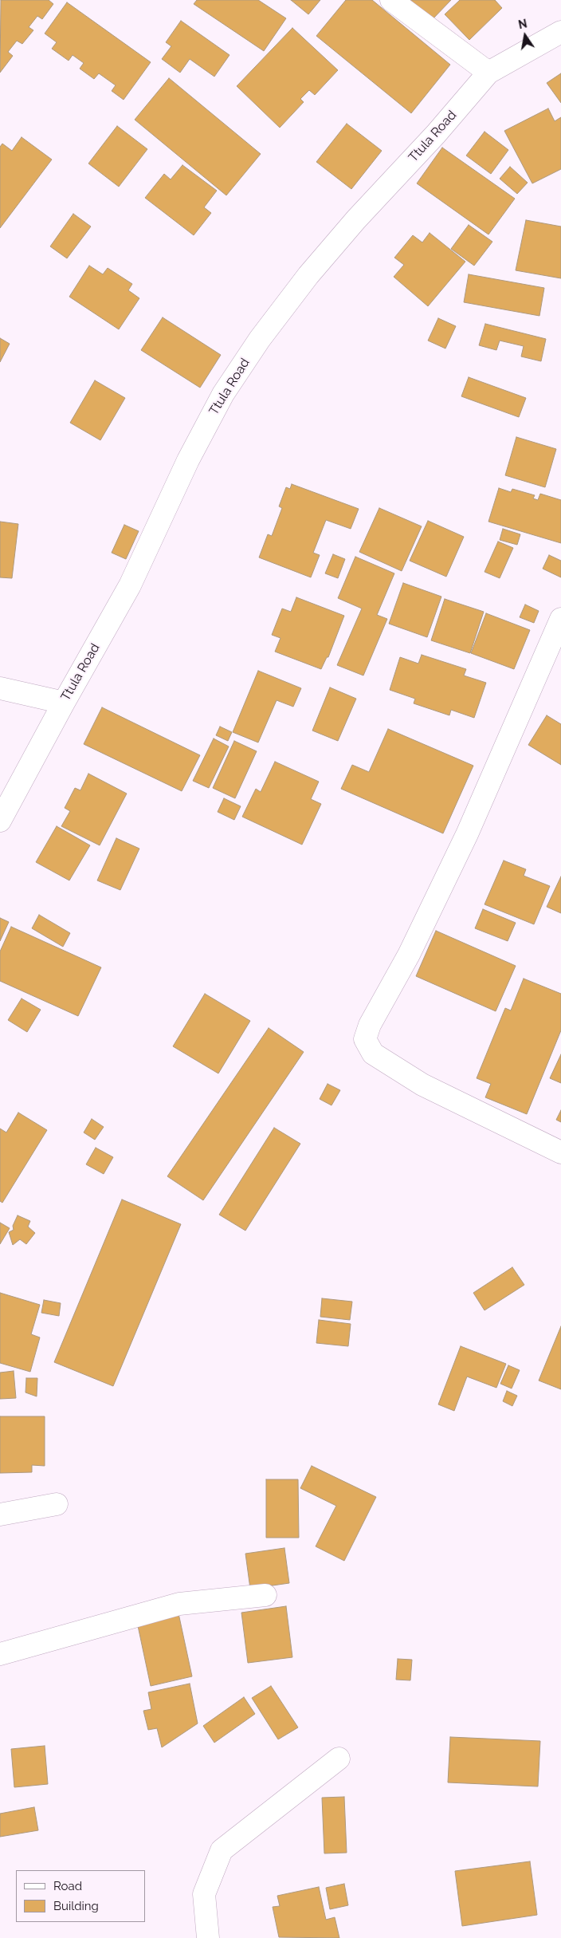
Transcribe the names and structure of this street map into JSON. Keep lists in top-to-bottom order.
{
  "streets": {
    "street": ["Ttula Road"]
  },
  "legend": ["Road", "Building"],
  "north": "top"
}
